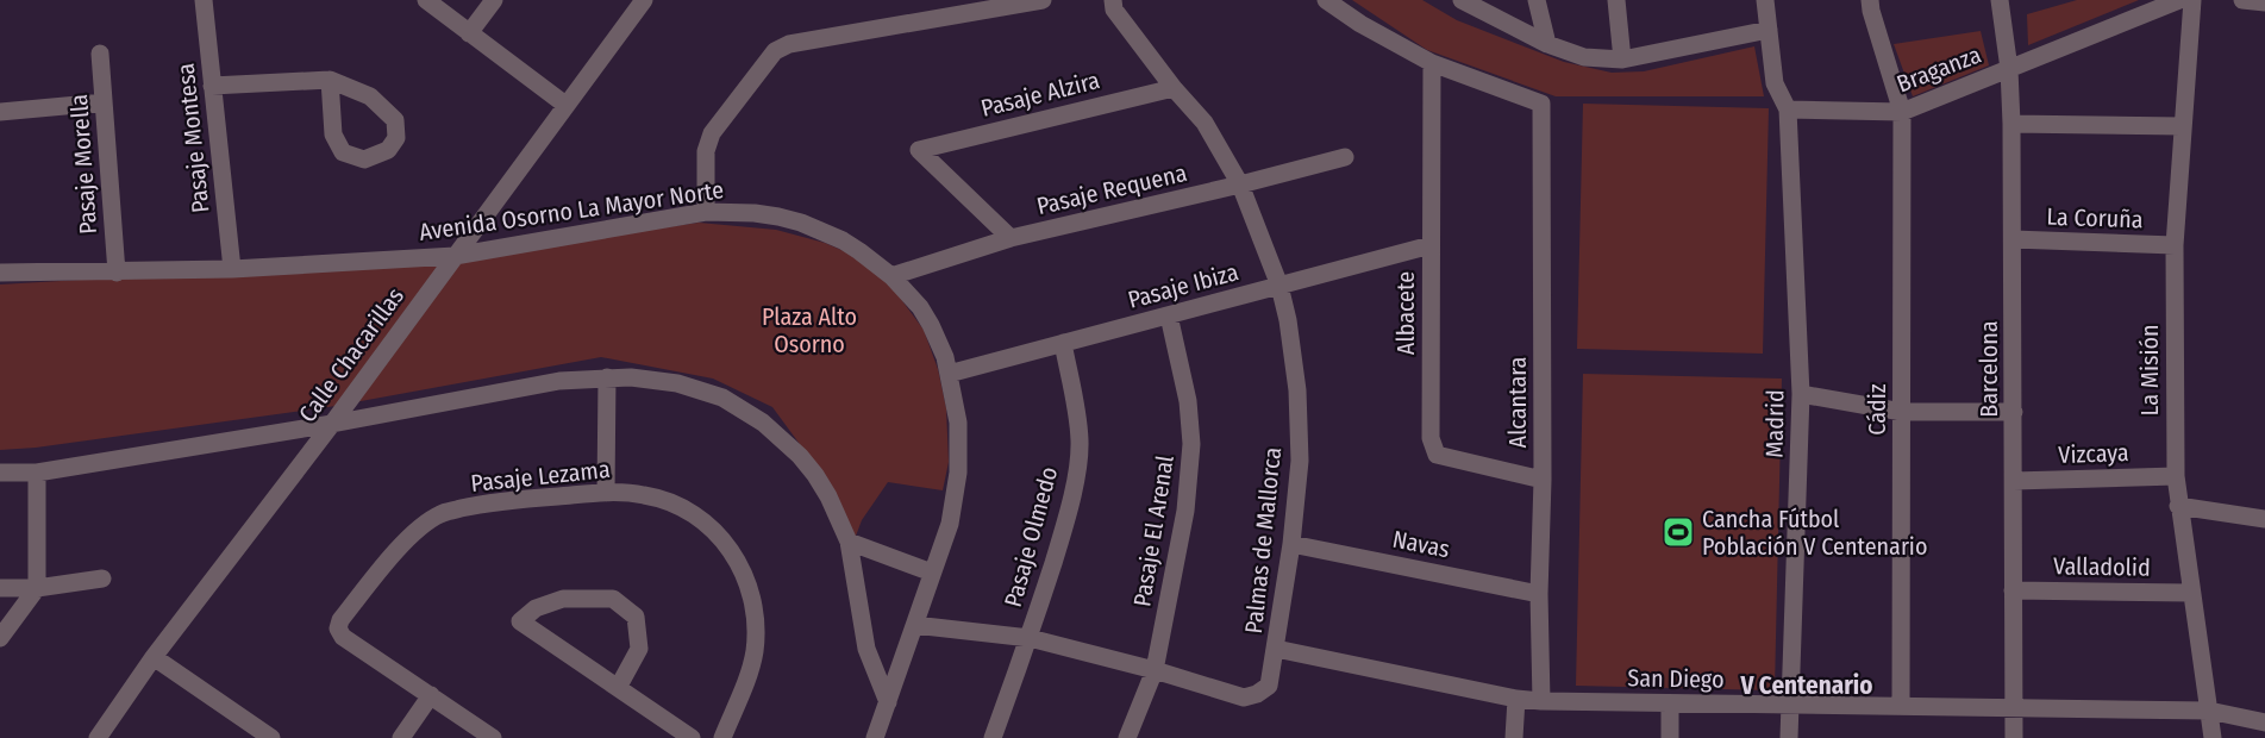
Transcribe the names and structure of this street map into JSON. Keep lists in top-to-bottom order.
{
  "streets": {
    "street": [
      "Braganza",
      "Pasaje Alzira",
      "Pasaje Montesa",
      "Pasaje Morella",
      "Pasaje Requena",
      "Avenida Osorno La Mayor Norte",
      "La Coruña",
      "Pasaje Ibiza",
      "Albacete",
      "Calle Chacarillas",
      "Barcelona",
      "La Misión",
      "Alcantara",
      "Cádiz",
      "Madrid",
      "Vizcaya",
      "Pasaje Lezama",
      "Pasaje El Arenal",
      "Pasaje Olmedo",
      "Palmas de Mallorca",
      "Navas",
      "Valladolid",
      "San Diego"
    ]
  },
  "crossings": [
    ["Braganza", "Barcelona"],
    ["Braganza", "Cádiz"],
    ["Braganza", "Madrid"],
    ["Pasaje Alzira", "Pasaje Requena"],
    ["Pasaje Alzira", "Palmas de Mallorca"],
    ["Pasaje Montesa", "Avenida Osorno La Mayor Norte"],
    ["Pasaje Morella", "Avenida Osorno La Mayor Norte"],
    ["Pasaje Requena", "Avenida Osorno La Mayor Norte"],
    ["Pasaje Requena", "Palmas de Mallorca"],
    ["Avenida Osorno La Mayor Norte", "Pasaje Ibiza"],
    ["Avenida Osorno La Mayor Norte", "Calle Chacarillas"],
    ["Avenida Osorno La Mayor Norte", "Palmas de Mallorca"],
    ["La Coruña", "Barcelona"],
    ["La Coruña", "La Misión"],
    ["Pasaje Ibiza", "Albacete"],
    ["Pasaje Ibiza", "Pasaje El Arenal"],
    ["Pasaje Ibiza", "Pasaje Olmedo"],
    ["Pasaje Ibiza", "Palmas de Mallorca"],
    ["Albacete", "Alcantara"],
    ["Barcelona", "Vizcaya"],
    ["Barcelona", "Valladolid"],
    ["Barcelona", "San Diego"],
    ["La Misión", "Vizcaya"],
    ["La Misión", "Valladolid"],
    ["La Misión", "San Diego"],
    ["Alcantara", "Navas"],
    ["Alcantara", "San Diego"],
    ["Cádiz", "San Diego"],
    ["Madrid", "San Diego"],
    ["Pasaje El Arenal", "Palmas de Mallorca"],
    ["Pasaje Olmedo", "Palmas de Mallorca"],
    ["Palmas de Mallorca", "Navas"],
    ["Palmas de Mallorca", "San Diego"]
  ],
  "districts": ["V Centenario"],
  "parks": ["Plaza Alto Osorno"],
  "places": {
    "sports": ["Cancha Fútbol Población V Centenario"]
  }
}
